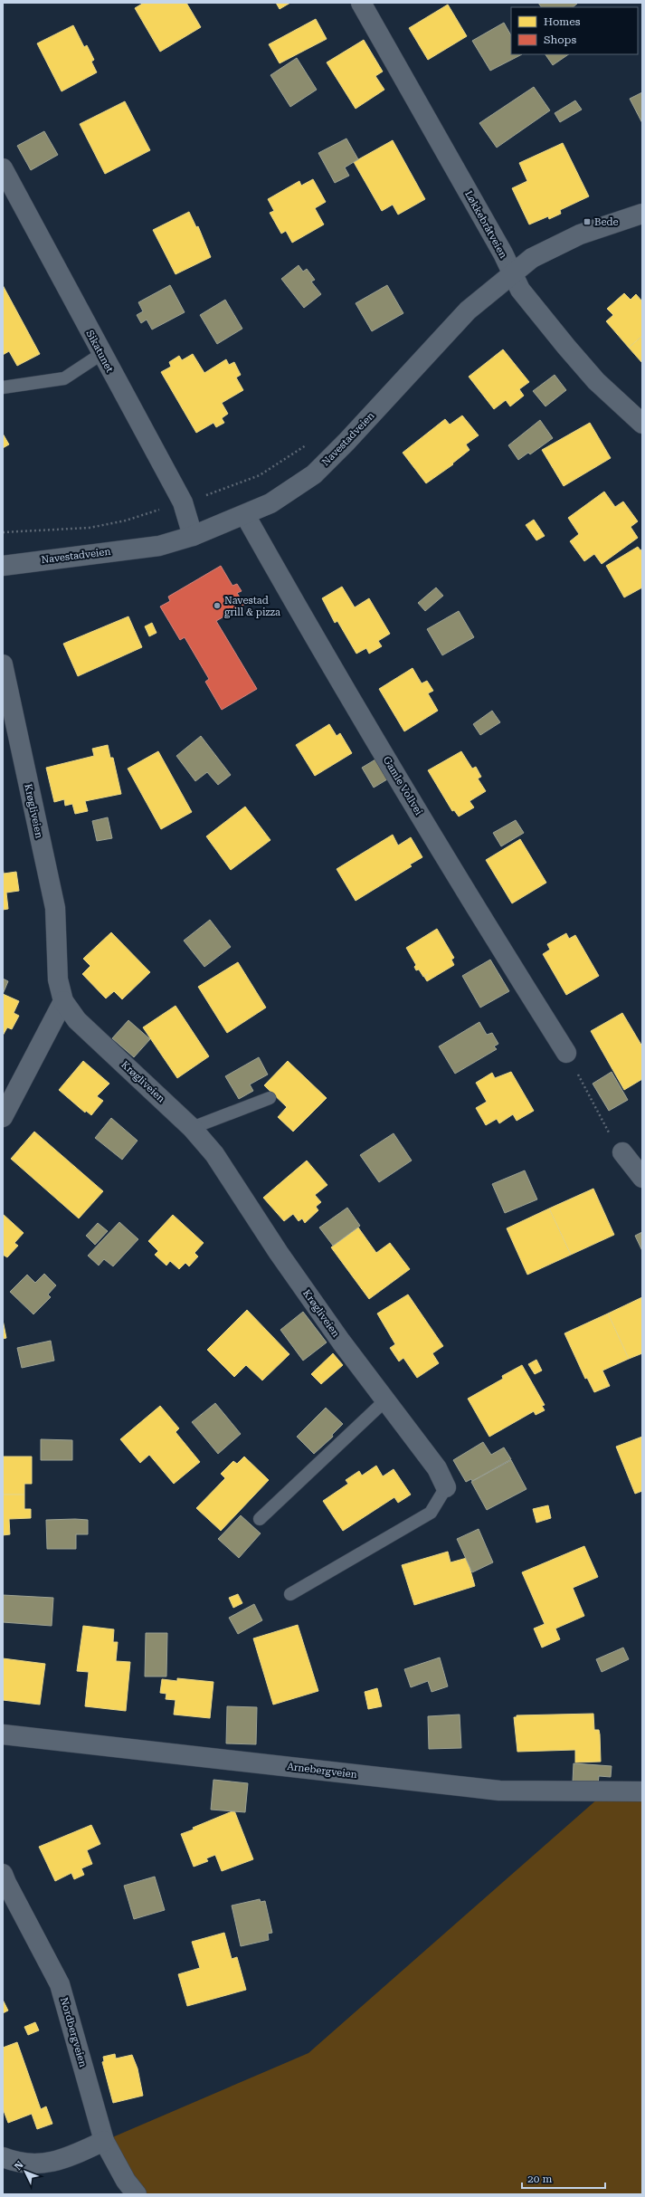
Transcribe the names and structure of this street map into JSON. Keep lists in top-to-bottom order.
{
  "streets": {
    "street": [
      "Løkkebråtveien",
      "Sikatunet",
      "Navestadveien",
      "Gamle Vollvei",
      "Krøgliveien",
      "Arnebergveien",
      "Nordbergveien"
    ]
  },
  "crossings": [
    ["Løkkebråtveien", "Navestadveien"],
    ["Sikatunet", "Navestadveien"],
    ["Navestadveien", "Gamle Vollvei"]
  ],
  "places": {
    "transit": ["Bede"],
    "other": ["Navestad grill & pizza"]
  },
  "legend": ["Homes", "Shops"],
  "scale_bar": "20 m",
  "north": "top left"
}
